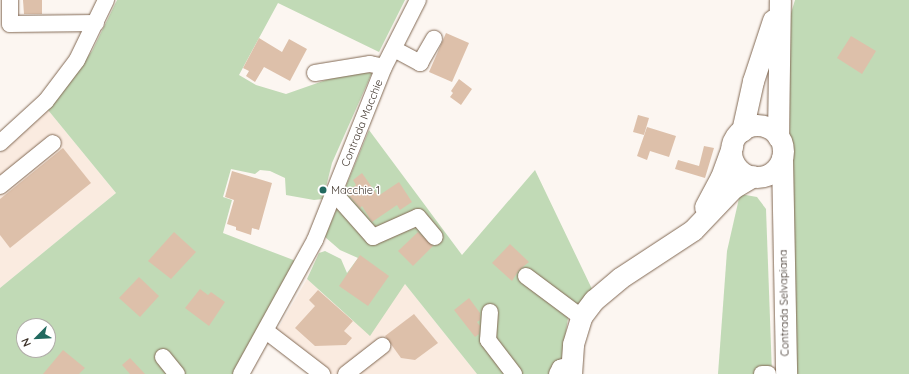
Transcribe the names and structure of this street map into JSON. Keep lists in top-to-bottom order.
{
  "streets": {
    "main road": ["Contrada Selvapiana"],
    "street": ["Contrada Macchie"]
  },
  "places": ["Macchie 1"],
  "north": "bottom left"
}
